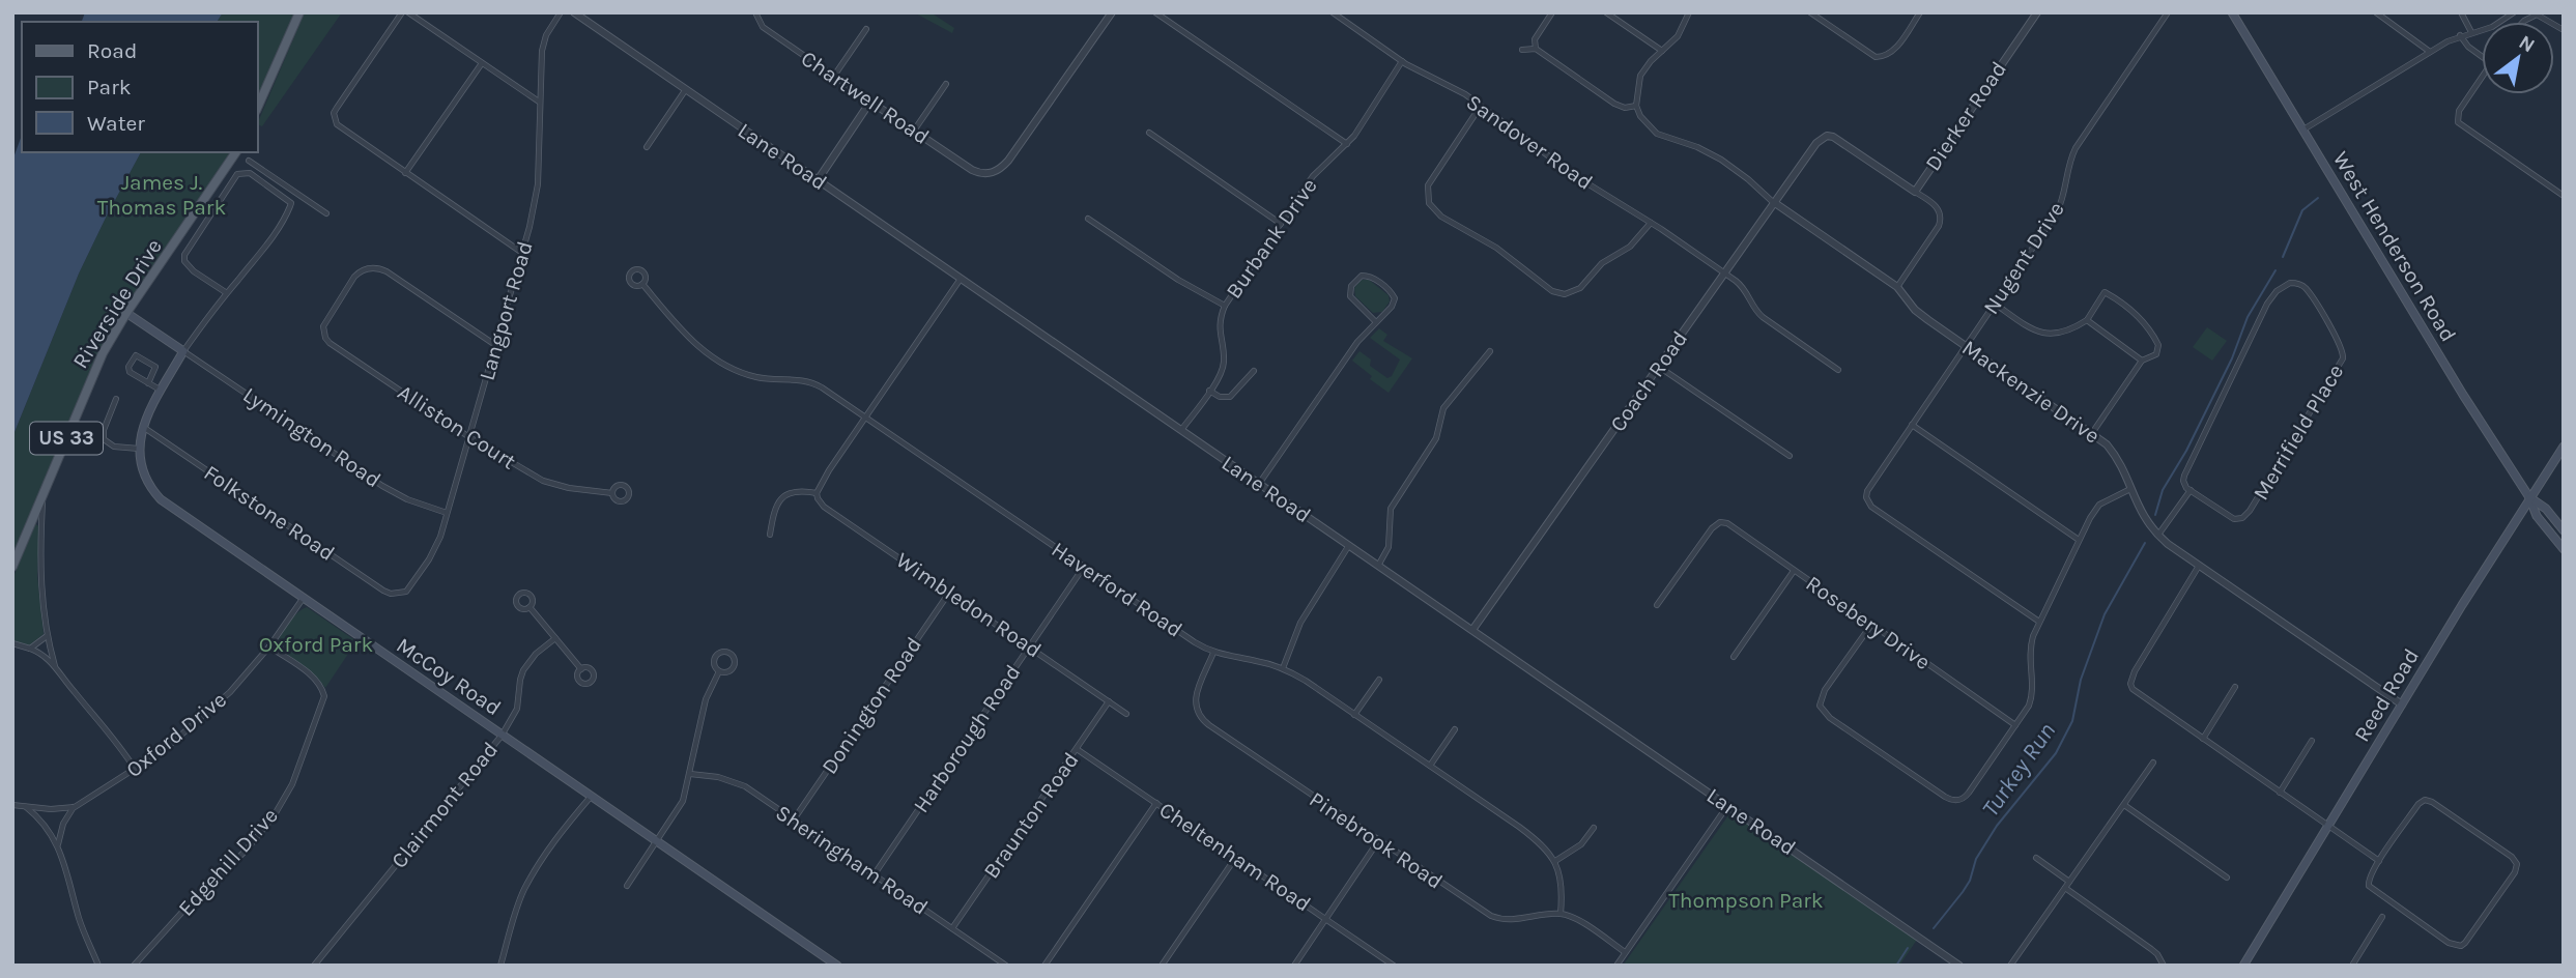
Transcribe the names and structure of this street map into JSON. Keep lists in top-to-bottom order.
{
  "streets": {
    "main road": [
      "West Henderson Road",
      "Riverside Drive",
      "US 33",
      "McCoy Road",
      "Reed Road"
    ],
    "street": [
      "Chartwell Road",
      "Dierker Road",
      "Sandover Road",
      "Lane Road",
      "Burbank Drive",
      "Nugent Drive",
      "Langport Road",
      "Coach Road",
      "Mackenzie Drive",
      "Alliston Court",
      "Merrifield Place",
      "Lymington Road",
      "Folkstone Road",
      "Haverford Road",
      "Wimbledon Road",
      "Rosebery Drive",
      "Donington Road",
      "Oxford Drive",
      "Harborough Road",
      "Clairmont Road",
      "Braunton Road",
      "Pinebrook Road",
      "Cheltenham Road",
      "Sheringham Road",
      "Edgehill Drive"
    ]
  },
  "crossings": [
    ["Dierker Road", "Coach Road"],
    ["Dierker Road", "Mackenzie Drive"],
    ["Sandover Road", "Burbank Drive"],
    ["Sandover Road", "Coach Road"],
    ["Lane Road", "Burbank Drive"],
    ["Lane Road", "Coach Road"],
    ["West Henderson Road", "Reed Road"],
    ["Nugent Drive", "Mackenzie Drive"],
    ["Langport Road", "Alliston Court"],
    ["Langport Road", "Lymington Road"],
    ["Langport Road", "Folkstone Road"],
    ["Coach Road", "Mackenzie Drive"],
    ["Mackenzie Drive", "Reed Road"],
    ["Lymington Road", "McCoy Road"],
    ["Folkstone Road", "McCoy Road"],
    ["Haverford Road", "Harborough Road"],
    ["Haverford Road", "Pinebrook Road"],
    ["Wimbledon Road", "Donington Road"],
    ["Wimbledon Road", "Harborough Road"],
    ["Wimbledon Road", "Braunton Road"],
    ["McCoy Road", "Oxford Drive"],
    ["McCoy Road", "Clairmont Road"],
    ["Donington Road", "Sheringham Road"],
    ["Oxford Drive", "Edgehill Drive"],
    ["Harborough Road", "Sheringham Road"],
    ["Braunton Road", "Cheltenham Road"],
    ["Braunton Road", "Sheringham Road"]
  ],
  "water": ["Turkey Run"],
  "parks": ["James J. Thomas Park", "Oxford Park", "Thompson Park"],
  "legend": ["Road", "Park", "Water"],
  "north": "top right"
}
